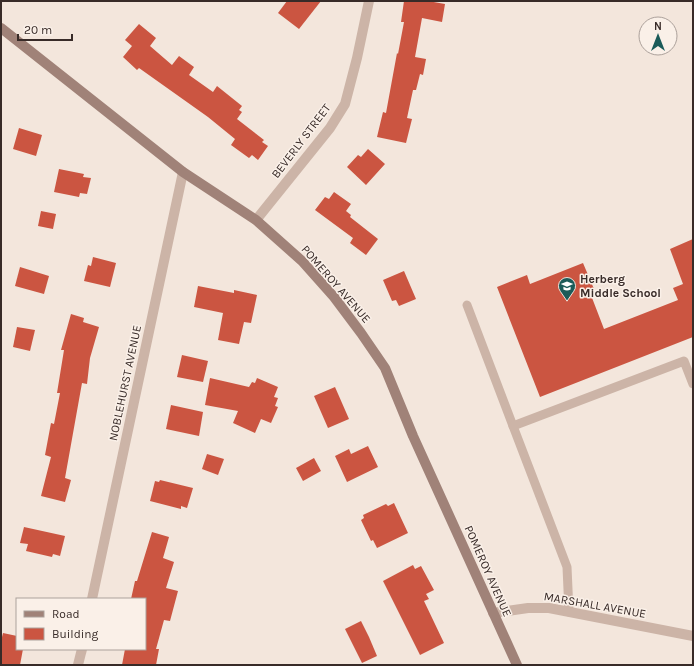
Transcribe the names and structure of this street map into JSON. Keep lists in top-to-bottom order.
{
  "streets": {
    "street": [
      "BEVERLY STREET",
      "POMEROY AVENUE",
      "NOBLEHURST AVENUE",
      "MARSHALL AVENUE"
    ]
  },
  "crossings": [
    ["BEVERLY STREET", "POMEROY AVENUE"],
    ["POMEROY AVENUE", "NOBLEHURST AVENUE"],
    ["POMEROY AVENUE", "MARSHALL AVENUE"]
  ],
  "places": {
    "school or university": ["Herberg Middle School"]
  },
  "legend": ["Road", "Building"],
  "scale_bar": "20 m",
  "north": "top"
}
